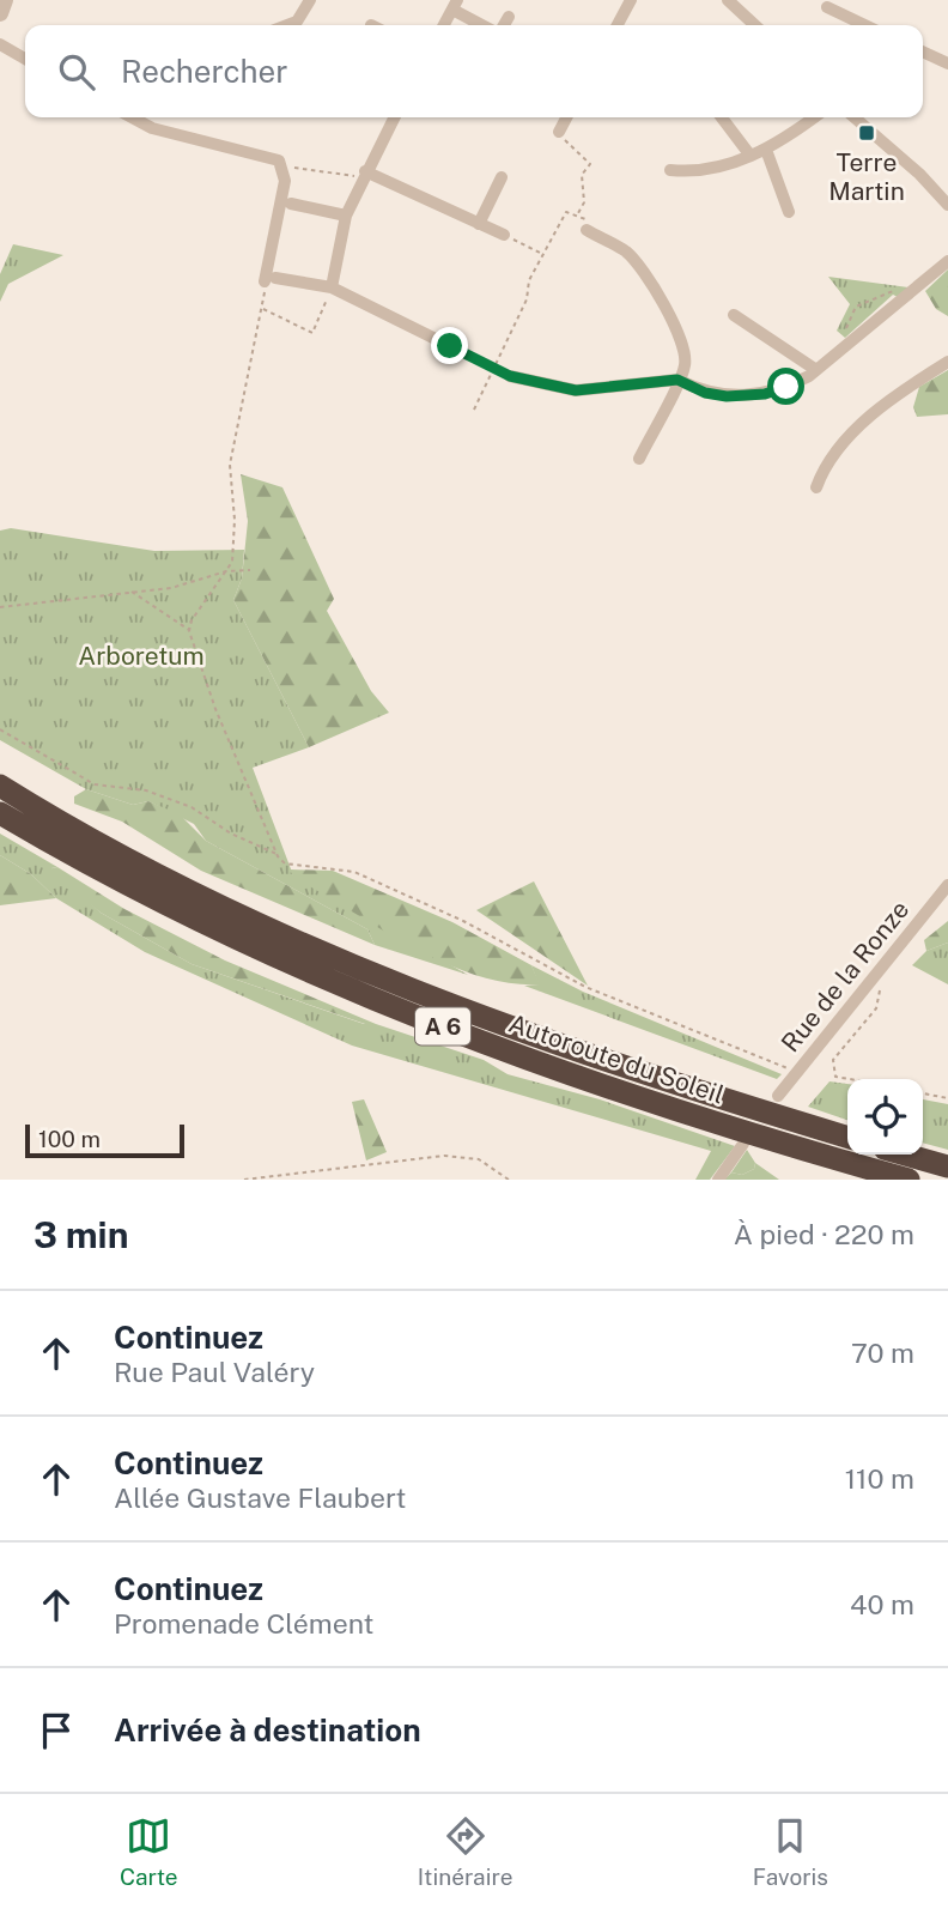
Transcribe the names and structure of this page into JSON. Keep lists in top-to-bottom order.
{
  "streets": {
    "highway": ["A 6", "Autoroute du Soleil"],
    "street": ["Rue de la Ronze"]
  },
  "parks": ["Arboretum"],
  "places": {
    "transit": ["Terre Martin"]
  },
  "scale_bar": "100 m",
  "page": {
    "search": "Rechercher",
    "scale": "100 m",
    "heading": ["3 min", "À pied · 220 m"],
    "list": [
      ["Continuez", "Rue Paul Valéry", "70 m"],
      ["Continuez", "Allée Gustave Flaubert", "110 m"],
      ["Continuez", "Promenade Clément", "40 m"],
      "Arrivée à destination"
    ],
    "nav": ["Carte", "Itinéraire", "Favoris"]
  }
}
